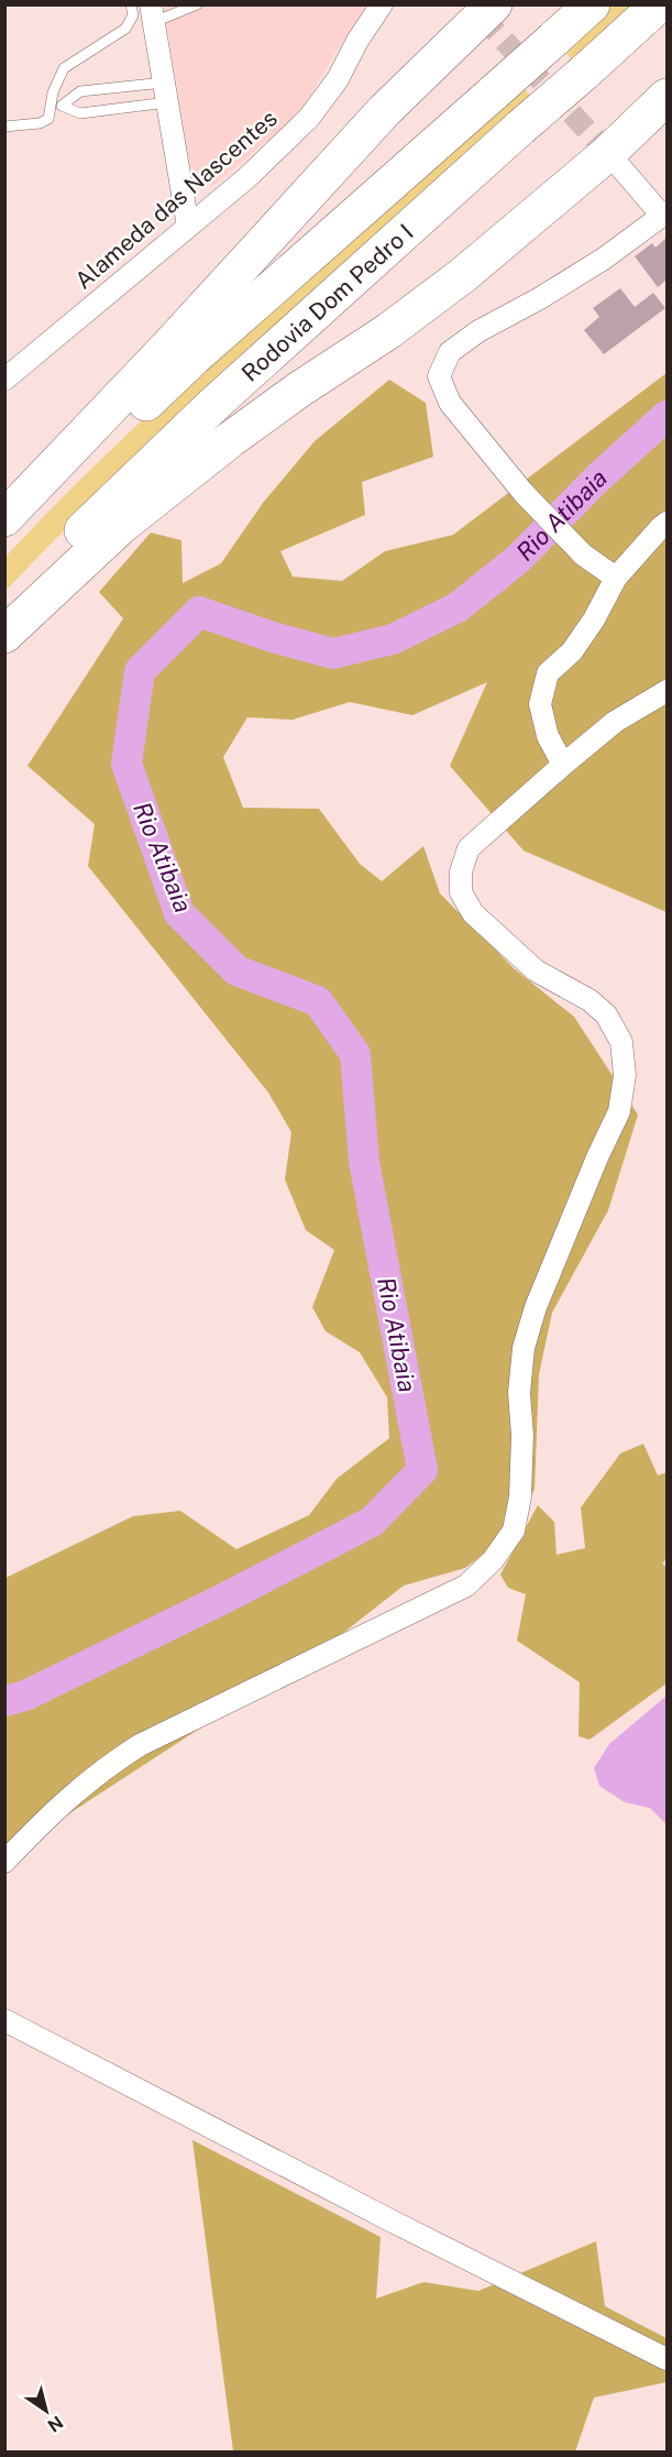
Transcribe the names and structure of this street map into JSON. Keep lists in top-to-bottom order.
{
  "streets": {
    "highway": ["Rodovia Dom Pedro I"],
    "street": ["Alameda das Nascentes"]
  },
  "water": ["Rio Atibaia"],
  "north": "bottom right"
}
